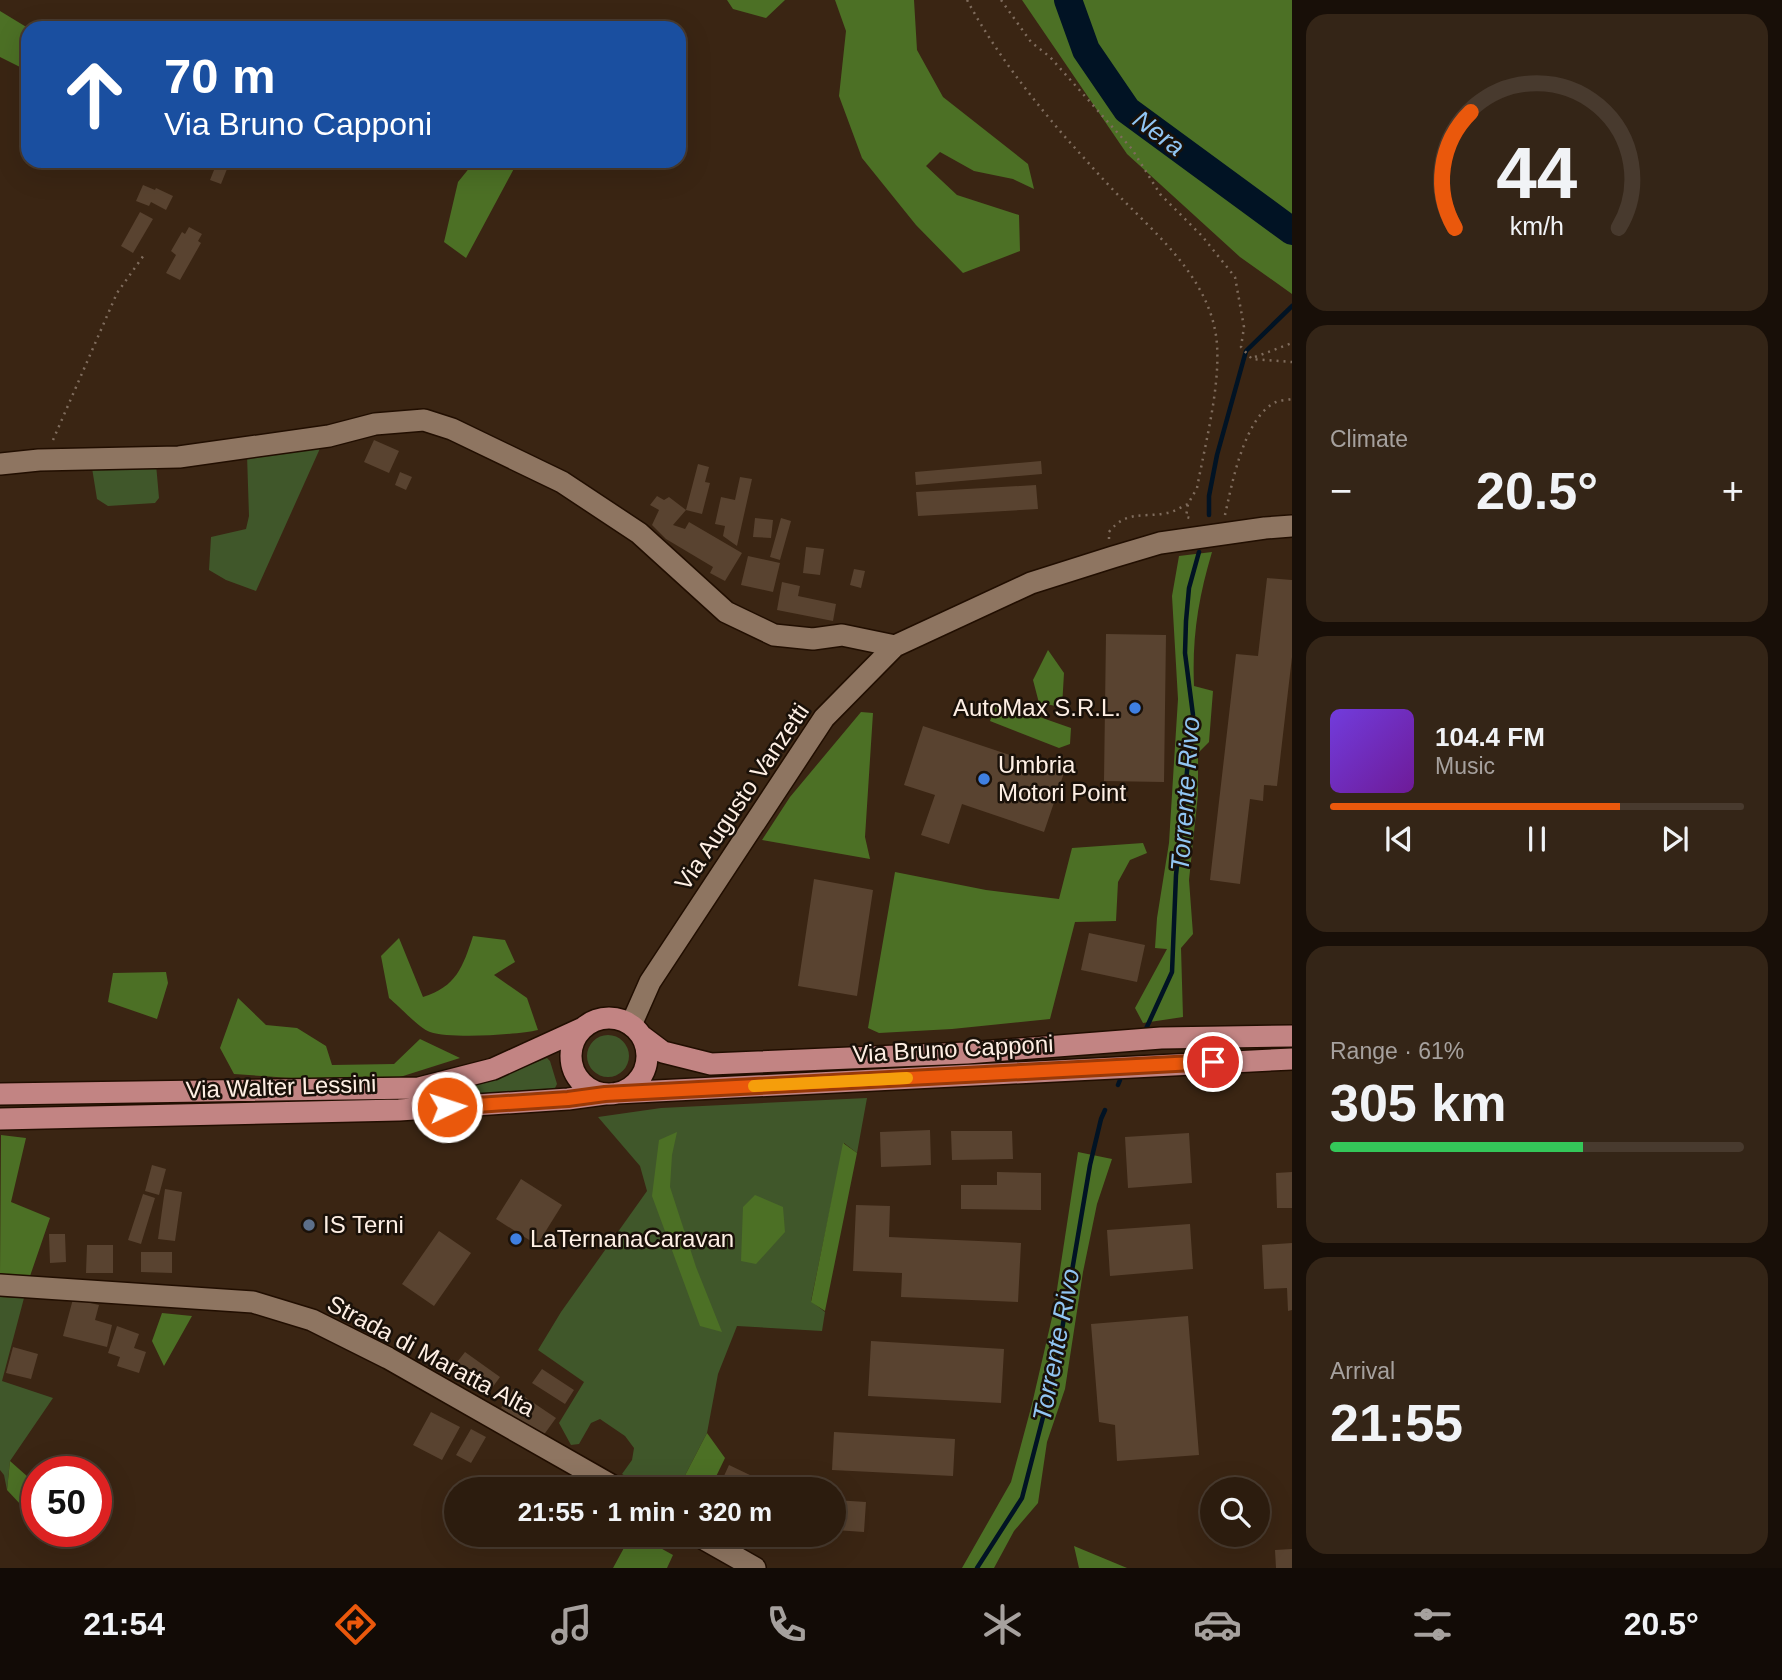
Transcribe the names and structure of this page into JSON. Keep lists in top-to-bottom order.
{
  "streets": {
    "main road": ["Via Bruno Capponi", "Via Walter Lessini"],
    "street": ["Via Augusto Vanzetti", "Strada di Maratta Alta"]
  },
  "crossings": [
    ["Via Augusto Vanzetti", "Via Bruno Capponi"],
    ["Via Augusto Vanzetti", "Via Walter Lessini"],
    ["Via Bruno Capponi", "Via Walter Lessini"]
  ],
  "water": ["Nera", "Torrente Rivo"],
  "places": [
    "AutoMax S.R.L.",
    "Umbria Motori Point",
    "IS Terni",
    "LaTernanaCaravan"
  ],
  "page": {
    "turn": ["70 m", "Via Bruno Capponi"],
    "tile": [
      "Climate",
      ["Range · 61%", "305 km"],
      ["Arrival", "21:55"]
    ],
    "heat": ["−", "20.5°", "+"],
    "song": ["104.4 FM", "Music"],
    "limit": "50",
    "trip": "21:55 · 1 min · 320 m",
    "tabs": ["21:54", "20.5°"],
    "gauge": ["44", "km/h"]
  }
}
